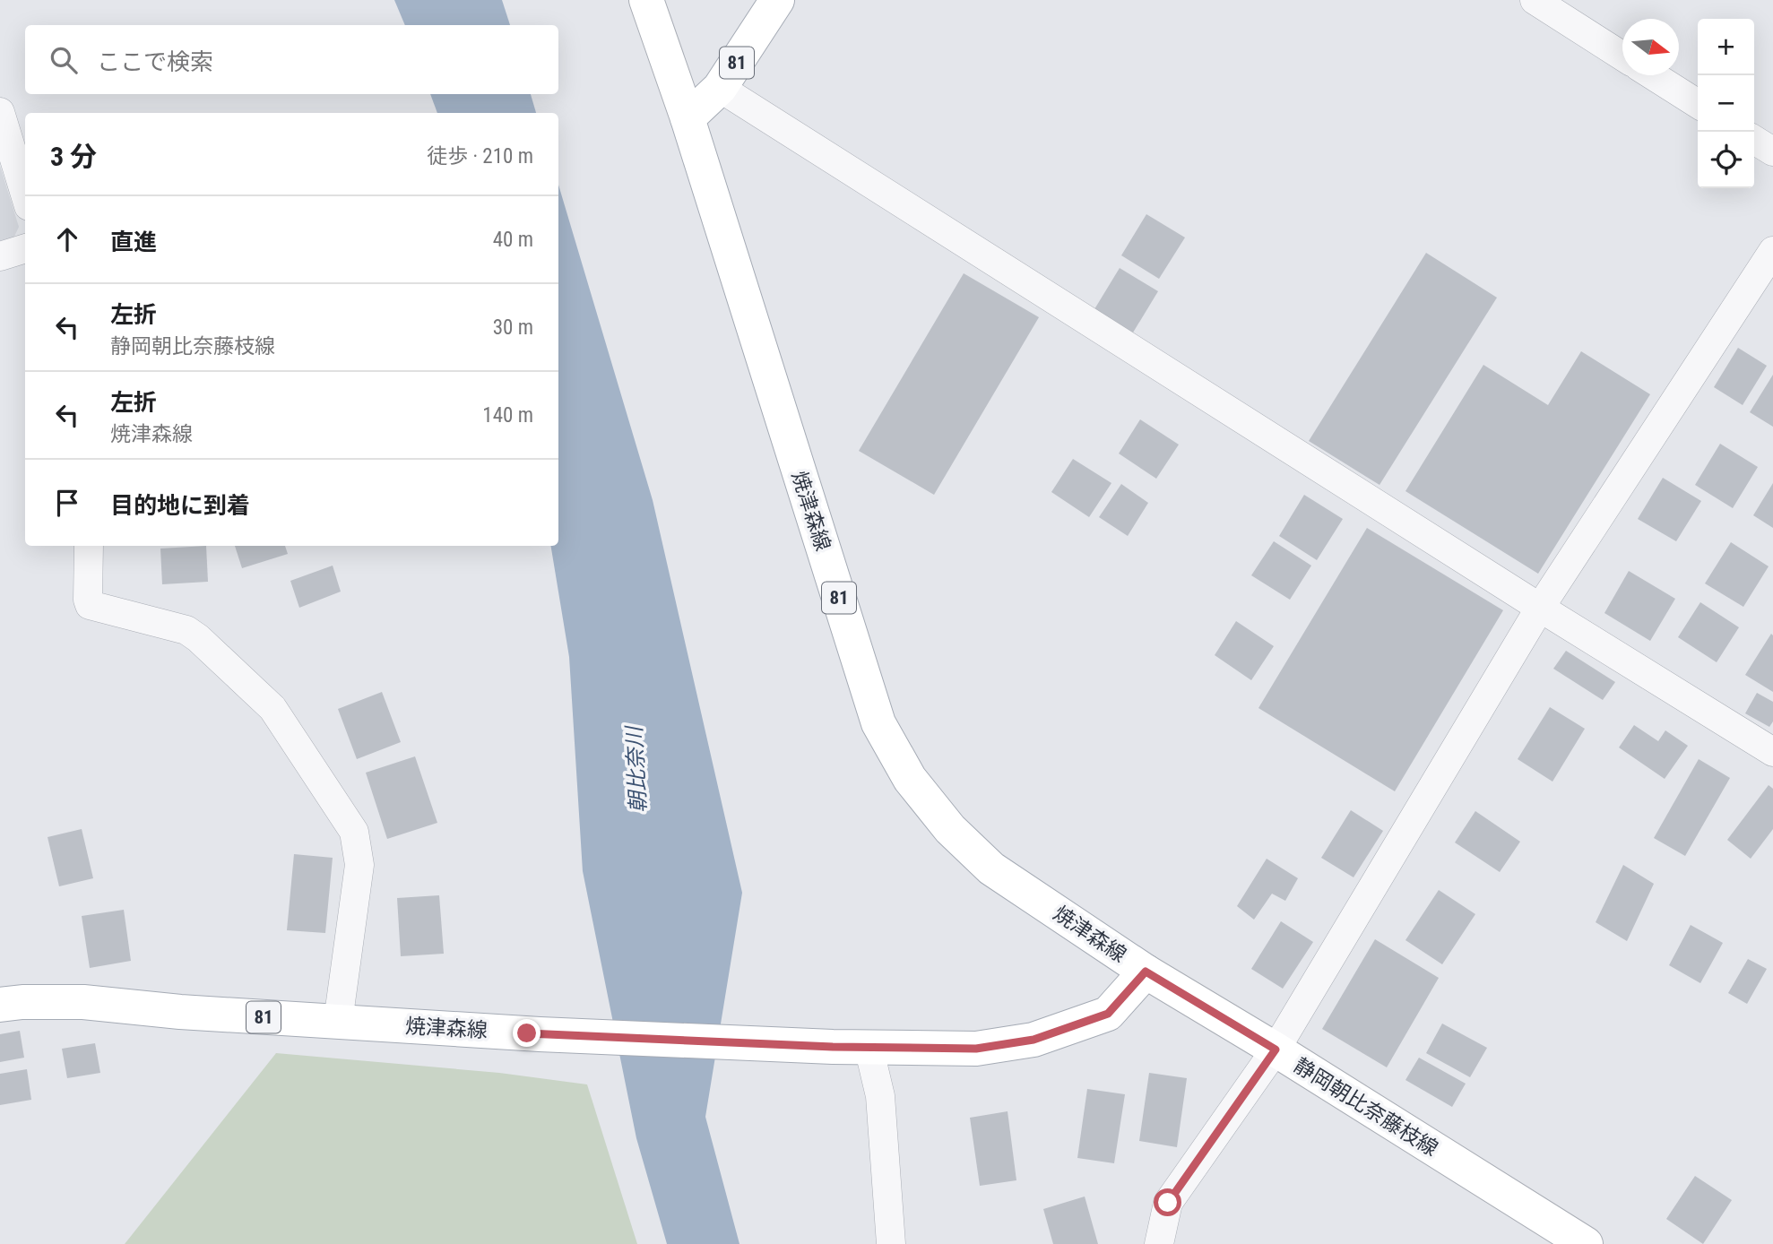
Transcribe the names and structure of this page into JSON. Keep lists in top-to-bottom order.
{
  "streets": {
    "main road": ["81", "焼津森線", "静岡朝比奈藤枝線"]
  },
  "crossings": [
    ["81", "焼津森線"],
    ["焼津森線", "静岡朝比奈藤枝線"]
  ],
  "water": ["朝比奈川"],
  "north": "right",
  "page": {
    "map_buttons": ["+", "−"],
    "search": "ここで検索",
    "heading": ["3 分", "徒歩 · 210 m"],
    "list": [
      ["直進", "40 m"],
      ["左折", "静岡朝比奈藤枝線", "30 m"],
      ["左折", "焼津森線", "140 m"],
      "目的地に到着"
    ]
  }
}
